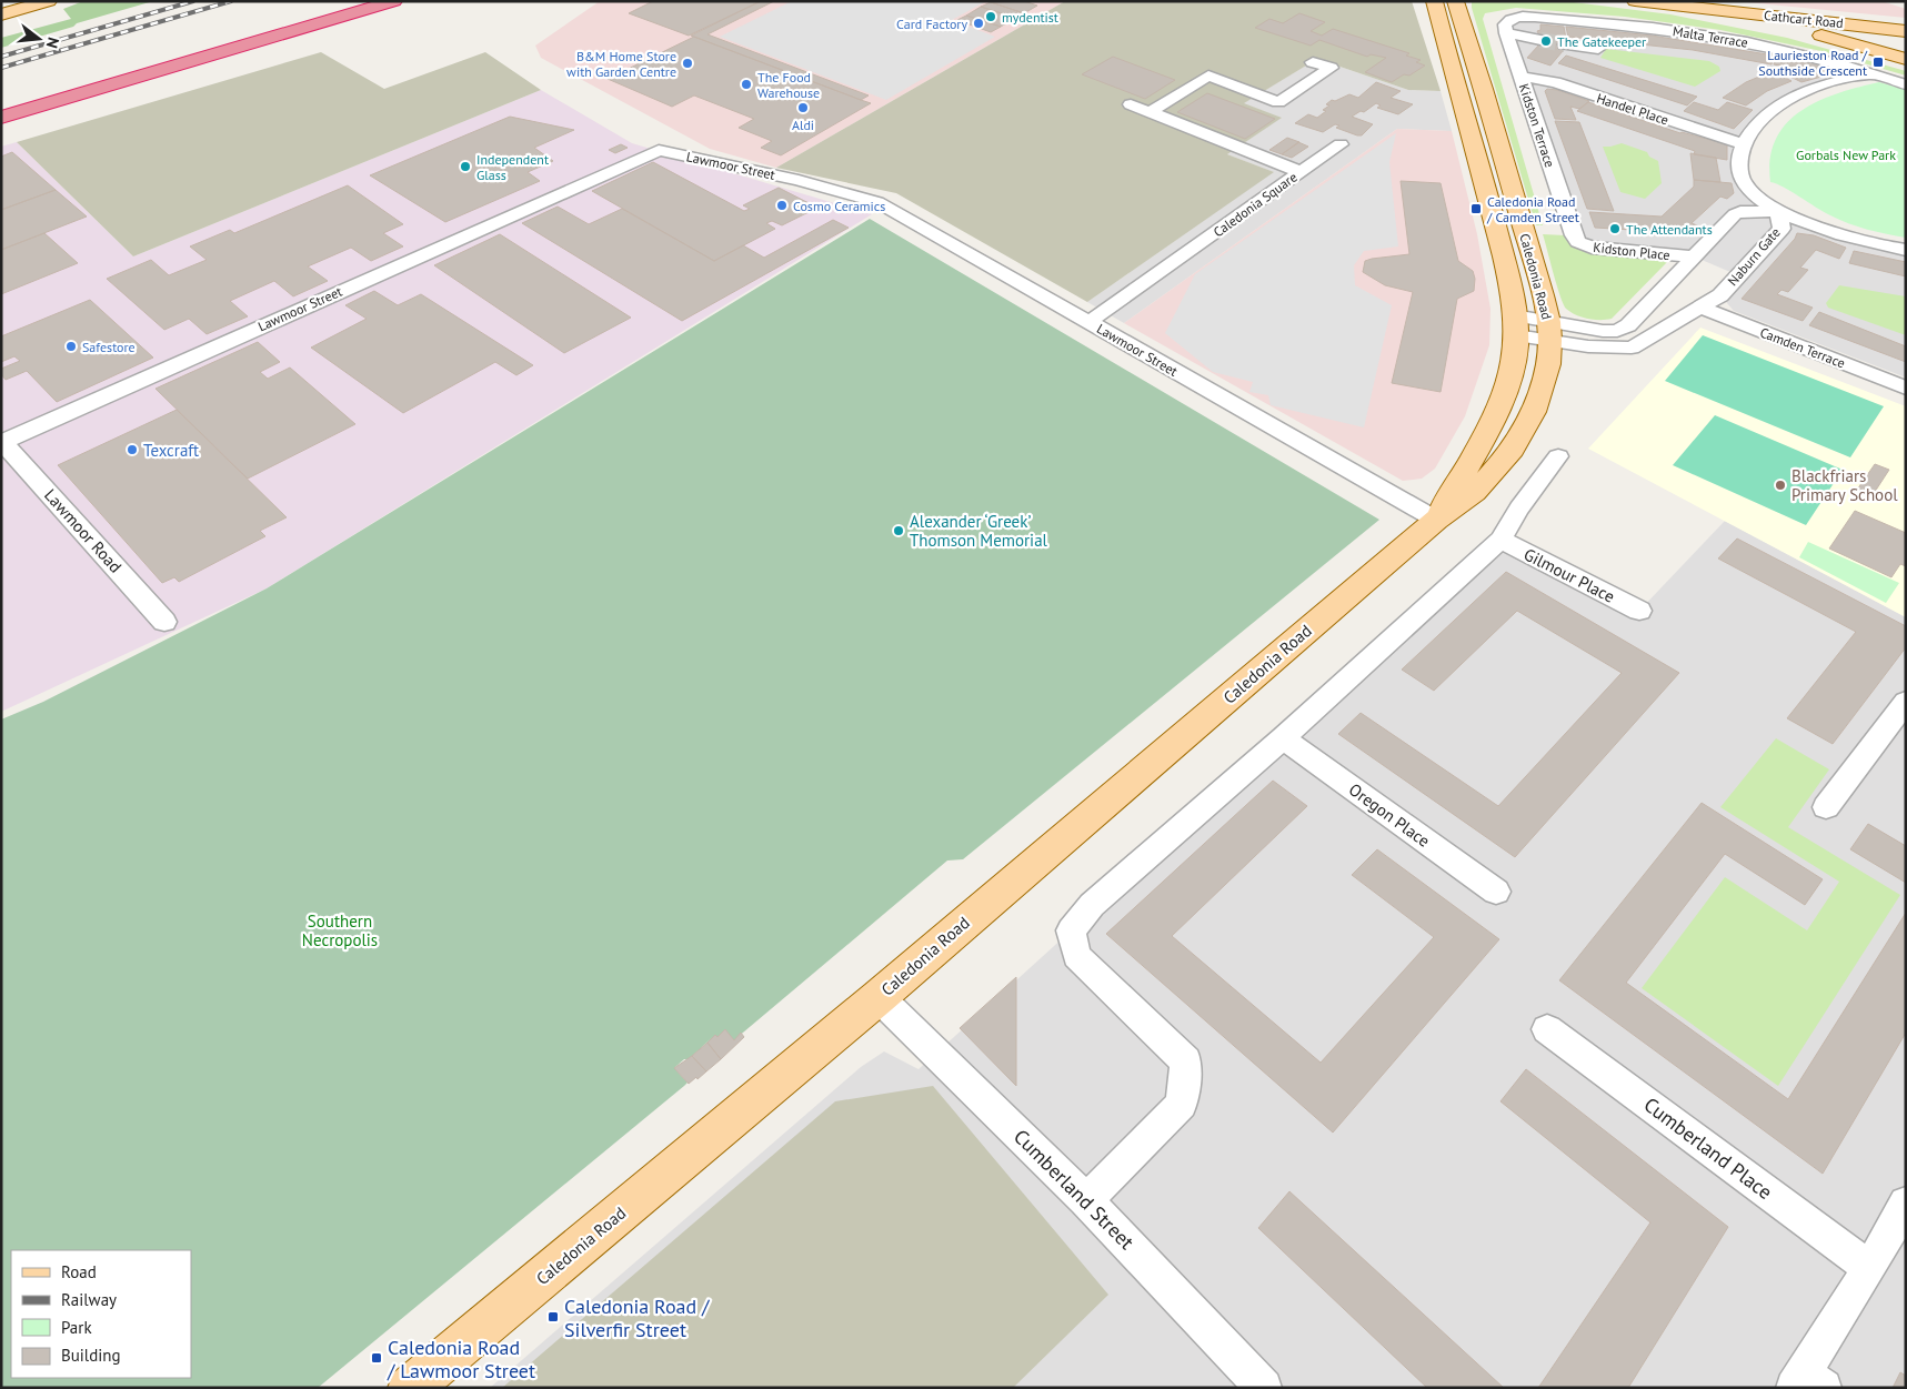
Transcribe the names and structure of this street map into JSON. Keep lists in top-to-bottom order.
{
  "streets": {
    "main road": ["Cathcart Road", "Caledonia Road"],
    "street": [
      "Malta Terrace",
      "Handel Place",
      "Kidston Terrace",
      "Lawmoor Street",
      "Caledonia Square",
      "Kidston Place",
      "Naburn Gate",
      "Camden Terrace",
      "Lawmoor Road",
      "Gilmour Place",
      "Oregon Place",
      "Cumberland Place",
      "Cumberland Street"
    ]
  },
  "crossings": [
    ["Malta Terrace", "Kidston Terrace"],
    ["Handel Place", "Kidston Terrace"],
    ["Kidston Terrace", "Kidston Place"],
    ["Lawmoor Street", "Caledonia Square"],
    ["Lawmoor Street", "Caledonia Road"],
    ["Lawmoor Street", "Lawmoor Road"],
    ["Kidston Place", "Naburn Gate"],
    ["Naburn Gate", "Caledonia Road"],
    ["Naburn Gate", "Camden Terrace"],
    ["Caledonia Road", "Cumberland Street"]
  ],
  "parks": ["Gorbals New Park", "Southern Necropolis"],
  "places": {
    "other": [
      "mydentist",
      "Card Factory",
      "The Gatekeeper",
      "B&M Home Store with Garden Centre",
      "The Food Warehouse",
      "Aldi",
      "Independent Glass",
      "Cosmo Ceramics",
      "The Attendants",
      "Safestore",
      "Texcraft",
      "Blackfriars Primary School",
      "Alexander ‘Greek’ Thomson Memorial"
    ],
    "transit": [
      "Laurieston Road / Southside Crescent",
      "Caledonia Road / Camden Street",
      "Caledonia Road / Silverfir Street",
      "Caledonia Road / Lawmoor Street"
    ]
  },
  "legend": [
    "Road",
    "Railway",
    "Park",
    "Building"
  ],
  "north": "right"
}
